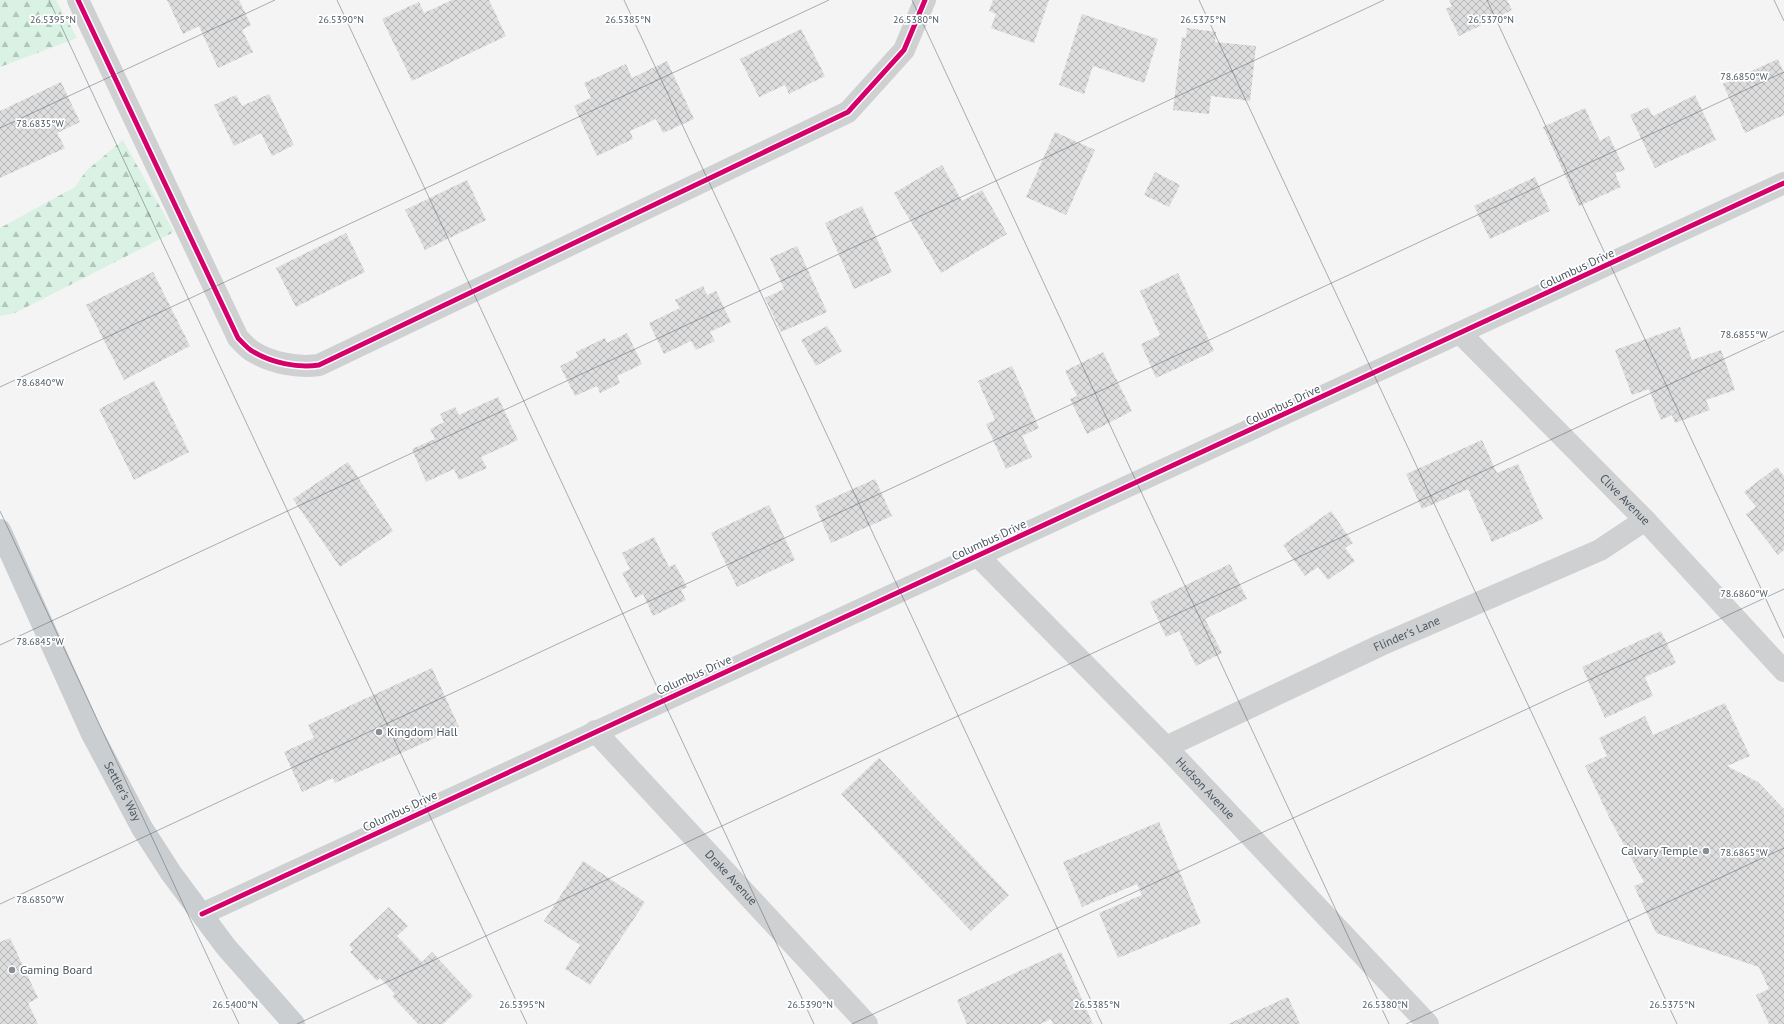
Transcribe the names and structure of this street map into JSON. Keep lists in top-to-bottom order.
{
  "streets": {
    "main road": ["Settler's Way"],
    "street": [
      "Columbus Drive",
      "Clive Avenue",
      "Flinder's Lane",
      "Hudson Avenue",
      "Drake Avenue"
    ]
  },
  "crossings": [
    ["Columbus Drive", "Clive Avenue"],
    ["Columbus Drive", "Hudson Avenue"],
    ["Columbus Drive", "Settler's Way"],
    ["Columbus Drive", "Drake Avenue"],
    ["Clive Avenue", "Flinder's Lane"],
    ["Flinder's Lane", "Hudson Avenue"]
  ],
  "places": ["Kingdom Hall", "Calvary Temple", "Gaming Board"],
  "coordinates": [
    "26.5395°N",
    "26.5390°N",
    "26.5385°N",
    "26.5380°N",
    "26.5375°N",
    "26.5370°N",
    "78.6850°W",
    "78.6835°W",
    "78.6855°W",
    "78.6840°W",
    "78.6860°W",
    "78.6845°W",
    "78.6865°W",
    "26.5400°N"
  ]
}
